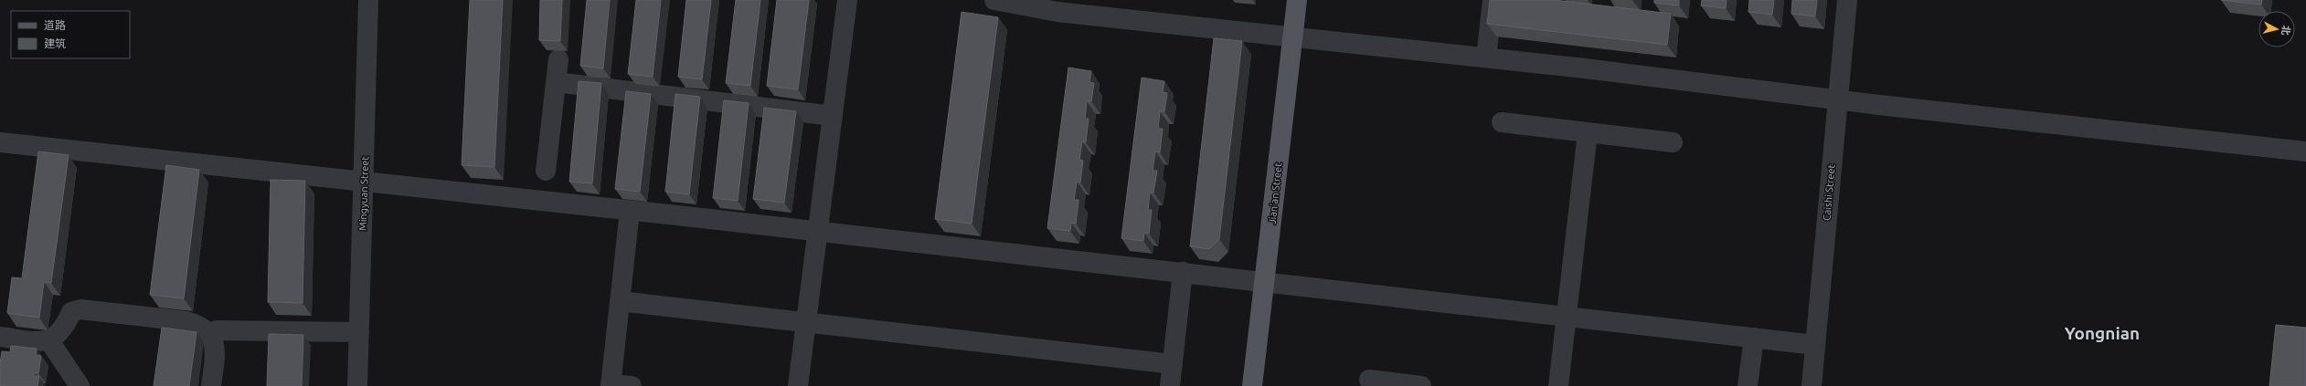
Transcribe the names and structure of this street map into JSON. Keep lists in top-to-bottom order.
{
  "streets": {
    "main road": ["Jian'an Street"],
    "street": ["Caishi Street", "Mingyuan Street"]
  },
  "districts": ["Yongnian"],
  "legend": ["道路", "建筑"],
  "north": "right"
}
